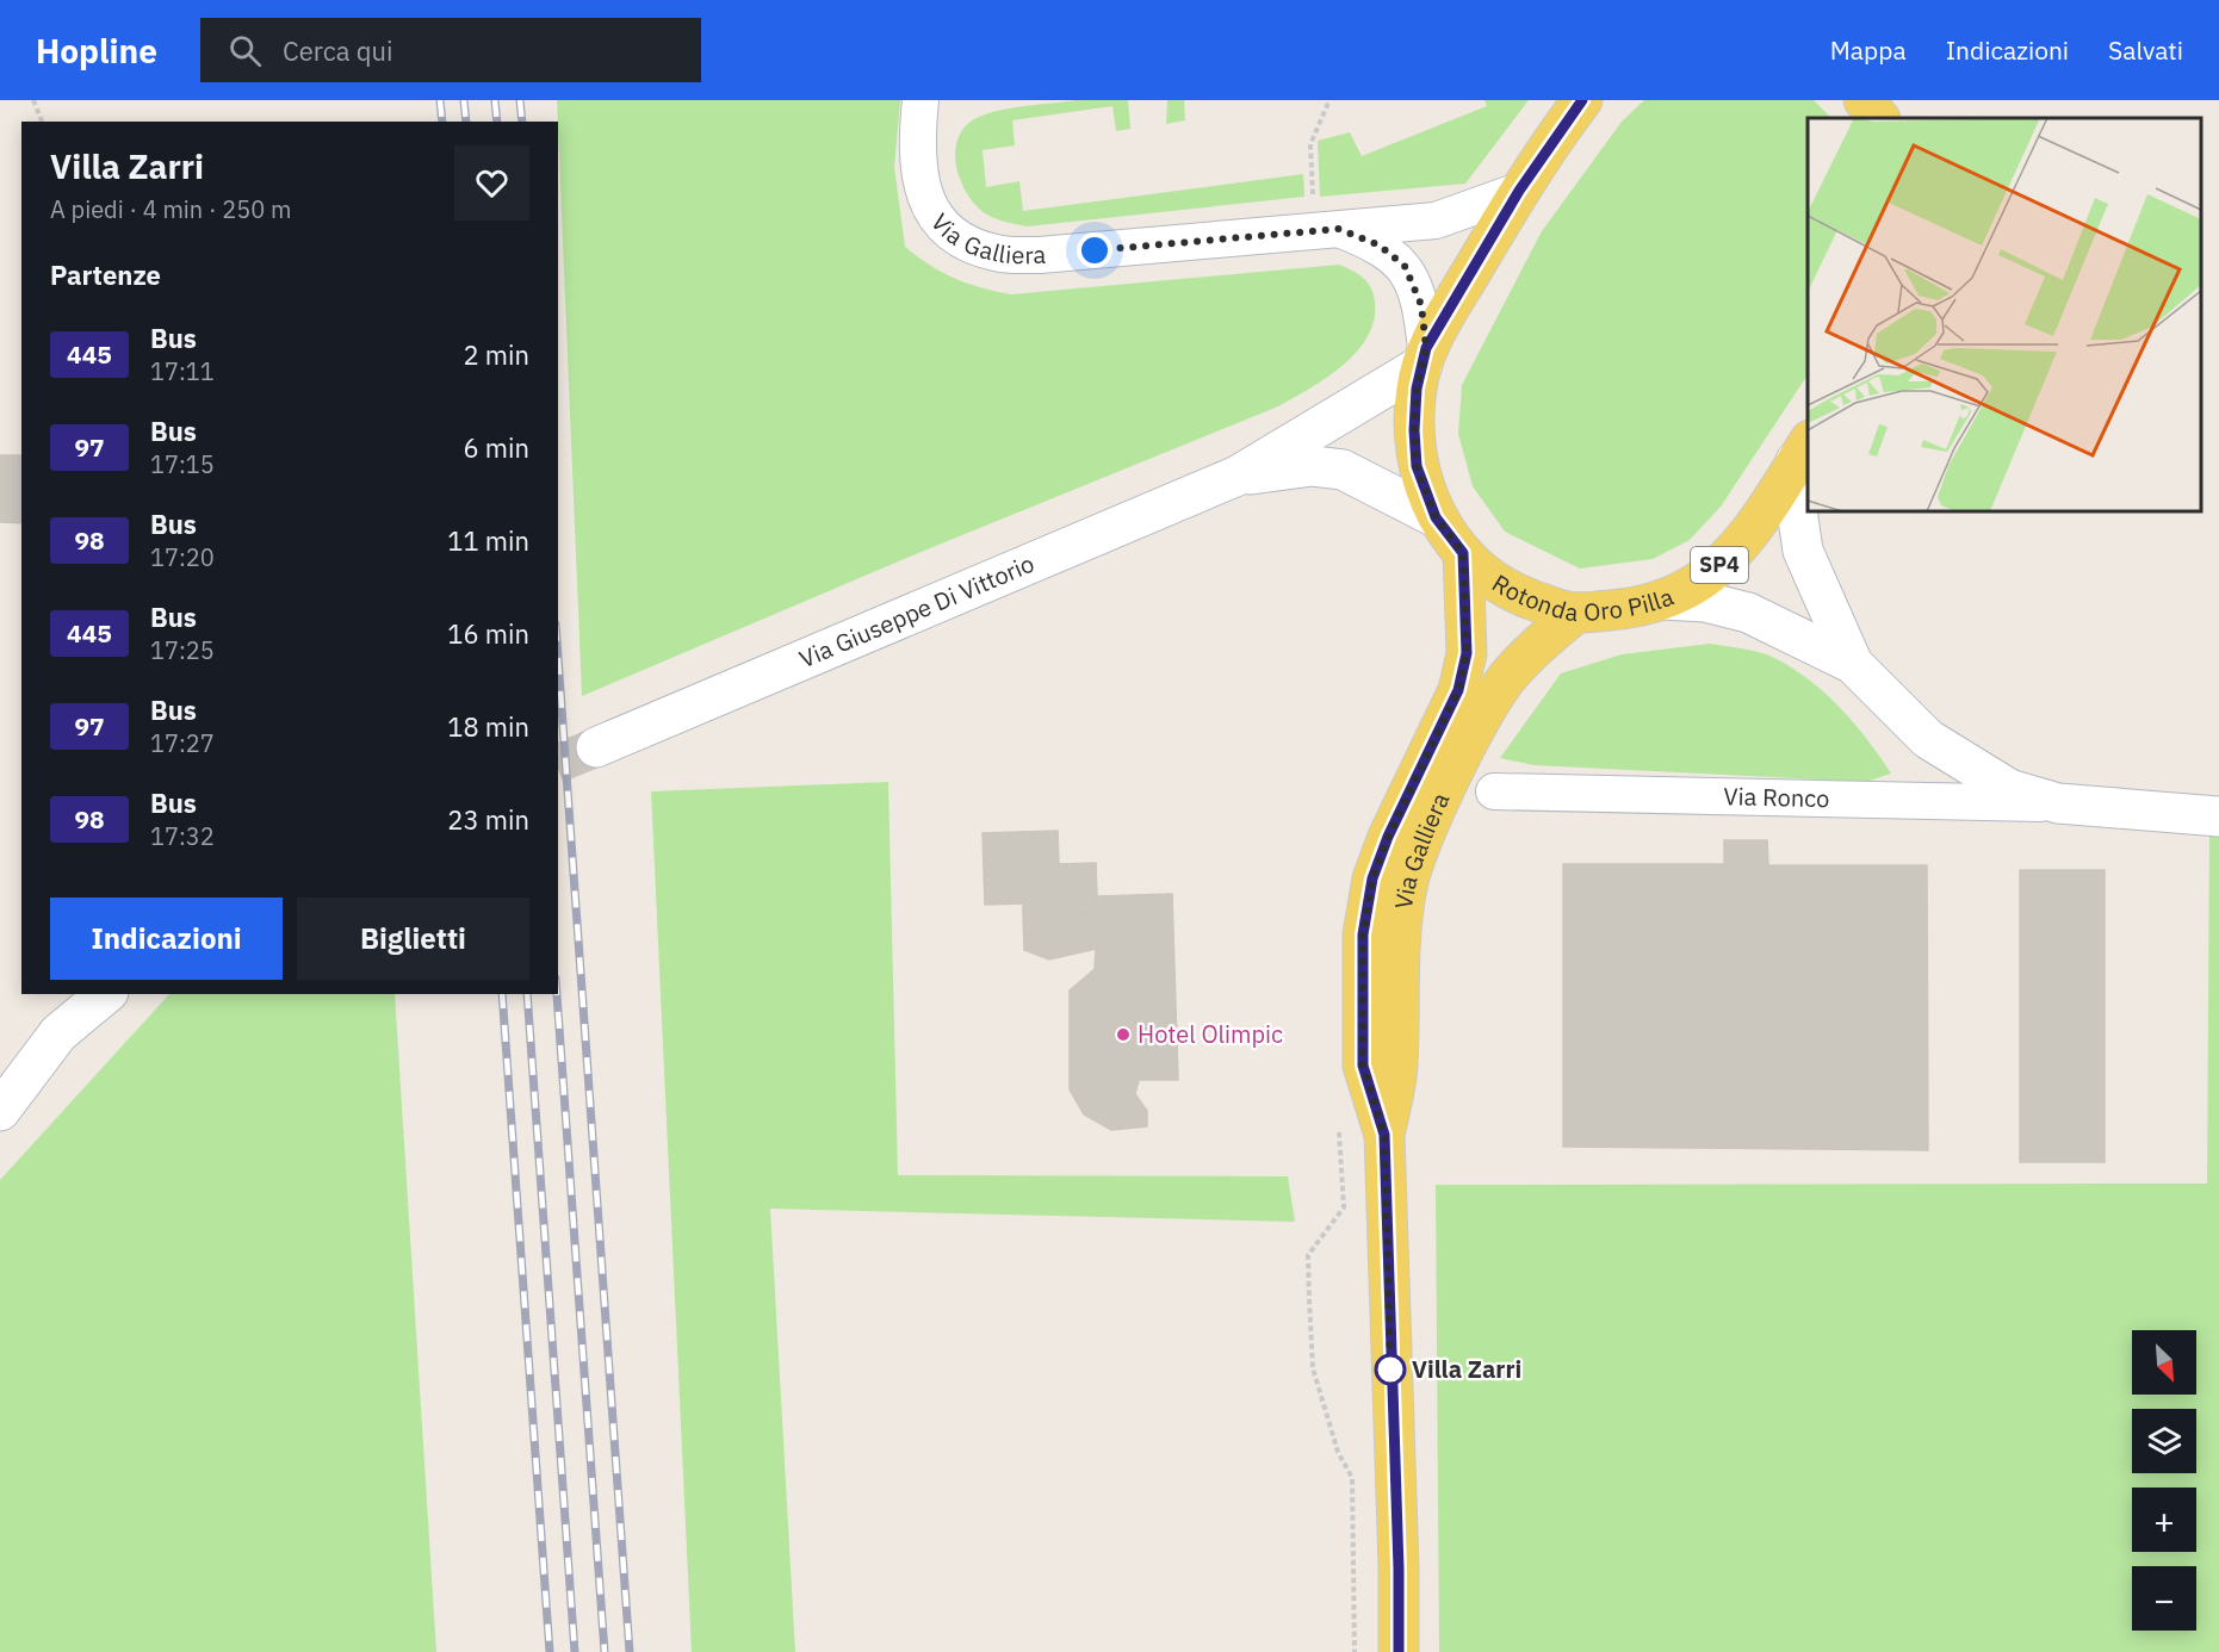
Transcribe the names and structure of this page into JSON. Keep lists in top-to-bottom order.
{
  "streets": {
    "main road": ["Via Galliera", "SP4", "Rotonda Oro Pilla"],
    "street": ["Via Giuseppe Di Vittorio", "Via Ronco"]
  },
  "crossings": [
    ["Via Galliera", "Rotonda Oro Pilla"],
    ["Via Galliera", "Via Giuseppe Di Vittorio"],
    ["Rotonda Oro Pilla", "Via Giuseppe Di Vittorio"],
    ["Rotonda Oro Pilla", "Via Ronco"]
  ],
  "places": ["Hotel Olimpic", "Villa Zarri"],
  "lines": ["bus line 445"],
  "north": "bottom right",
  "page": {
    "header": "Hopline",
    "search": "Cerca qui",
    "nav": ["Mappa", "Indicazioni", "Salvati"],
    "heading": [
      ["Villa Zarri", "A piedi · 4 min · 250 m"],
      "Partenze"
    ],
    "list": [
      {
        "mark": "445",
        "name": "Bus",
        "note": "17:11",
        "value": "2 min"
      },
      {
        "mark": "97",
        "name": "Bus",
        "note": "17:15",
        "value": "6 min"
      },
      {
        "mark": "98",
        "name": "Bus",
        "note": "17:20",
        "value": "11 min"
      },
      {
        "mark": "445",
        "name": "Bus",
        "note": "17:25",
        "value": "16 min"
      },
      {
        "mark": "97",
        "name": "Bus",
        "note": "17:27",
        "value": "18 min"
      },
      {
        "mark": "98",
        "name": "Bus",
        "note": "17:32",
        "value": "23 min"
      }
    ],
    "buttons": ["Indicazioni", "Biglietti"],
    "map_buttons": ["+", "−"]
  }
}
